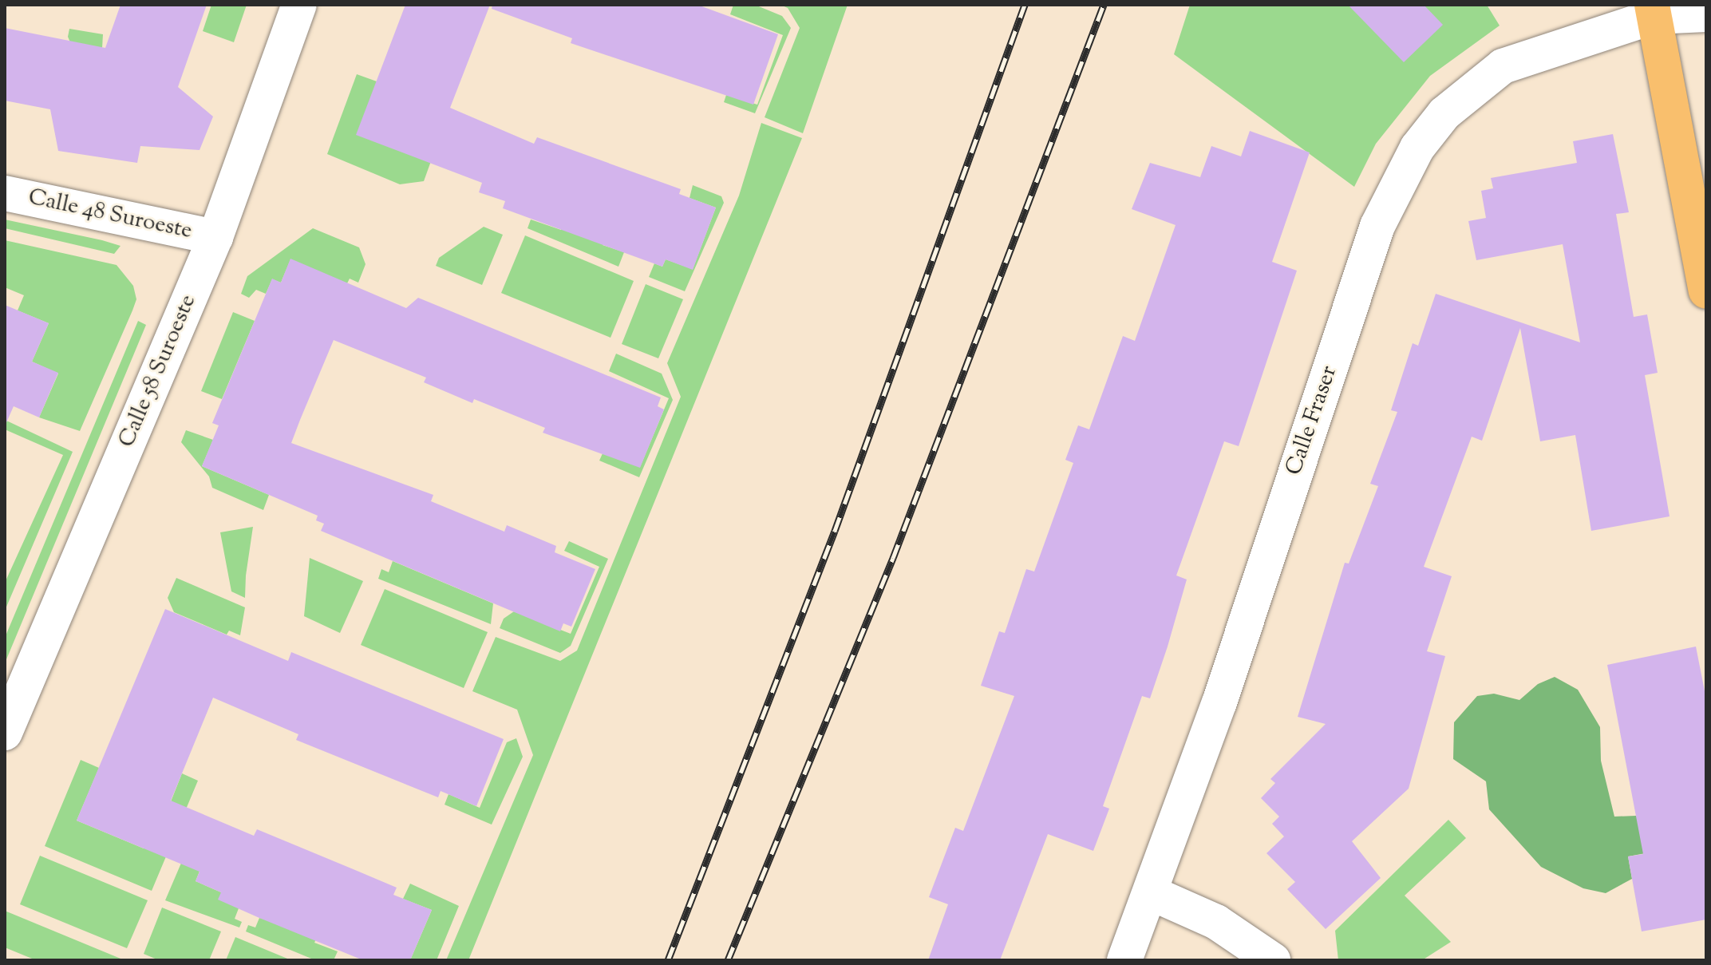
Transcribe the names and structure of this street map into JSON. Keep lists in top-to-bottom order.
{
  "streets": {
    "street": ["Calle 48 Suroeste", "Calle 58 Suroeste", "Calle Fraser"]
  },
  "crossings": [
    ["Calle 48 Suroeste", "Calle 58 Suroeste"]
  ]
}
